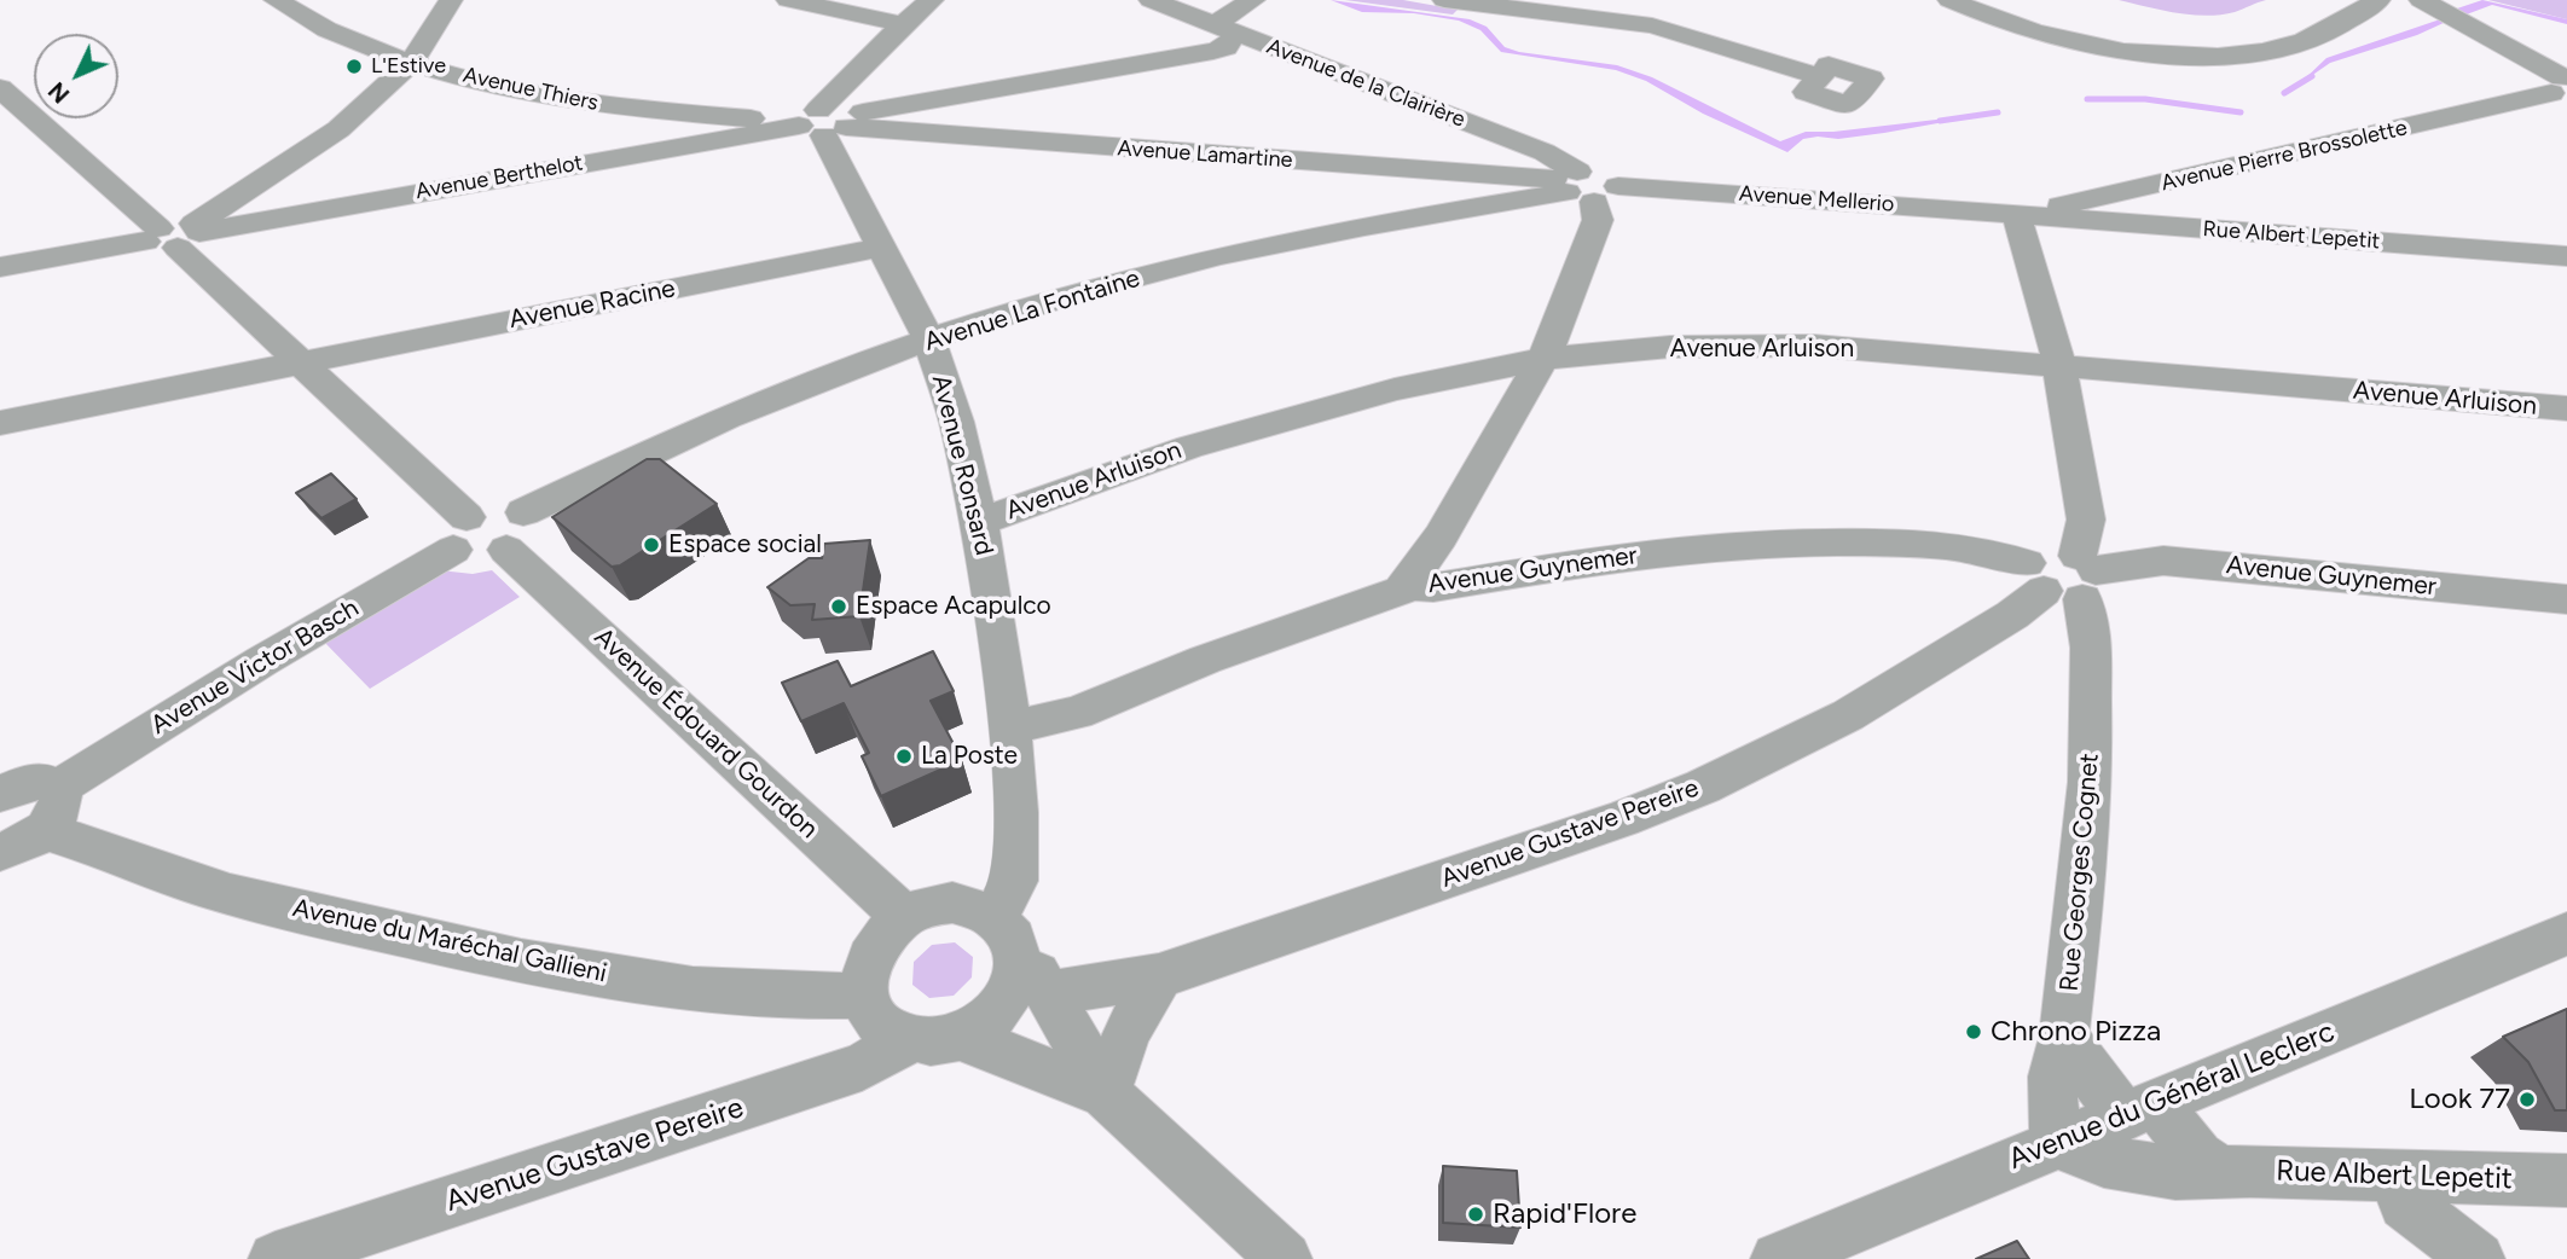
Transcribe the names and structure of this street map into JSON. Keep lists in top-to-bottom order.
{
  "streets": {
    "street": [
      "Avenue de la Clairière",
      "Avenue Thiers",
      "Avenue Lamartine",
      "Avenue Pierre Brossolette",
      "Avenue Berthelot",
      "Avenue Mellerio",
      "Rue Albert Lepetit",
      "Avenue Racine",
      "Avenue La Fontaine",
      "Avenue Arluison",
      "Avenue Ronsard",
      "Avenue Guynemer",
      "Avenue Victor Basch",
      "Avenue Édouard Gourdon",
      "Avenue Gustave Pereire",
      "Rue Georges Cognet",
      "Avenue du Maréchal Gallieni",
      "Avenue du Général Leclerc"
    ]
  },
  "crossings": [
    ["Avenue de la Clairière", "Avenue Lamartine"],
    ["Avenue de la Clairière", "Avenue Berthelot"],
    ["Avenue de la Clairière", "Avenue Mellerio"],
    ["Avenue de la Clairière", "Avenue La Fontaine"],
    ["Avenue Thiers", "Avenue Lamartine"],
    ["Avenue Thiers", "Avenue Berthelot"],
    ["Avenue Thiers", "Avenue Ronsard"],
    ["Avenue Lamartine", "Avenue Berthelot"],
    ["Avenue Lamartine", "Avenue Mellerio"],
    ["Avenue Lamartine", "Avenue La Fontaine"],
    ["Avenue Lamartine", "Avenue Ronsard"],
    ["Avenue Pierre Brossolette", "Rue Albert Lepetit"],
    ["Avenue Berthelot", "Avenue Ronsard"],
    ["Avenue Mellerio", "Rue Albert Lepetit"],
    ["Avenue Mellerio", "Avenue La Fontaine"],
    ["Avenue Mellerio", "Rue Georges Cognet"],
    ["Rue Albert Lepetit", "Rue Georges Cognet"],
    ["Rue Albert Lepetit", "Avenue du Général Leclerc"],
    ["Avenue Racine", "Avenue Ronsard"],
    ["Avenue La Fontaine", "Avenue Ronsard"],
    ["Avenue La Fontaine", "Avenue Victor Basch"],
    ["Avenue La Fontaine", "Avenue Édouard Gourdon"],
    ["Avenue Arluison", "Avenue Ronsard"],
    ["Avenue Arluison", "Rue Georges Cognet"],
    ["Avenue Ronsard", "Avenue Guynemer"],
    ["Avenue Ronsard", "Avenue Édouard Gourdon"],
    ["Avenue Ronsard", "Avenue Gustave Pereire"],
    ["Avenue Ronsard", "Avenue du Maréchal Gallieni"],
    ["Avenue Guynemer", "Avenue Gustave Pereire"],
    ["Avenue Guynemer", "Rue Georges Cognet"],
    ["Avenue Victor Basch", "Avenue Édouard Gourdon"],
    ["Avenue Édouard Gourdon", "Avenue Gustave Pereire"],
    ["Avenue Édouard Gourdon", "Avenue du Maréchal Gallieni"],
    ["Avenue Gustave Pereire", "Rue Georges Cognet"],
    ["Avenue Gustave Pereire", "Avenue du Maréchal Gallieni"],
    ["Rue Georges Cognet", "Avenue du Général Leclerc"]
  ],
  "places": [
    "L'Estive",
    "Espace social",
    "Espace Acapulco",
    "La Poste",
    "Chrono Pizza",
    "Look 77",
    "Rapid'Flore"
  ],
  "north": "bottom left"
}
